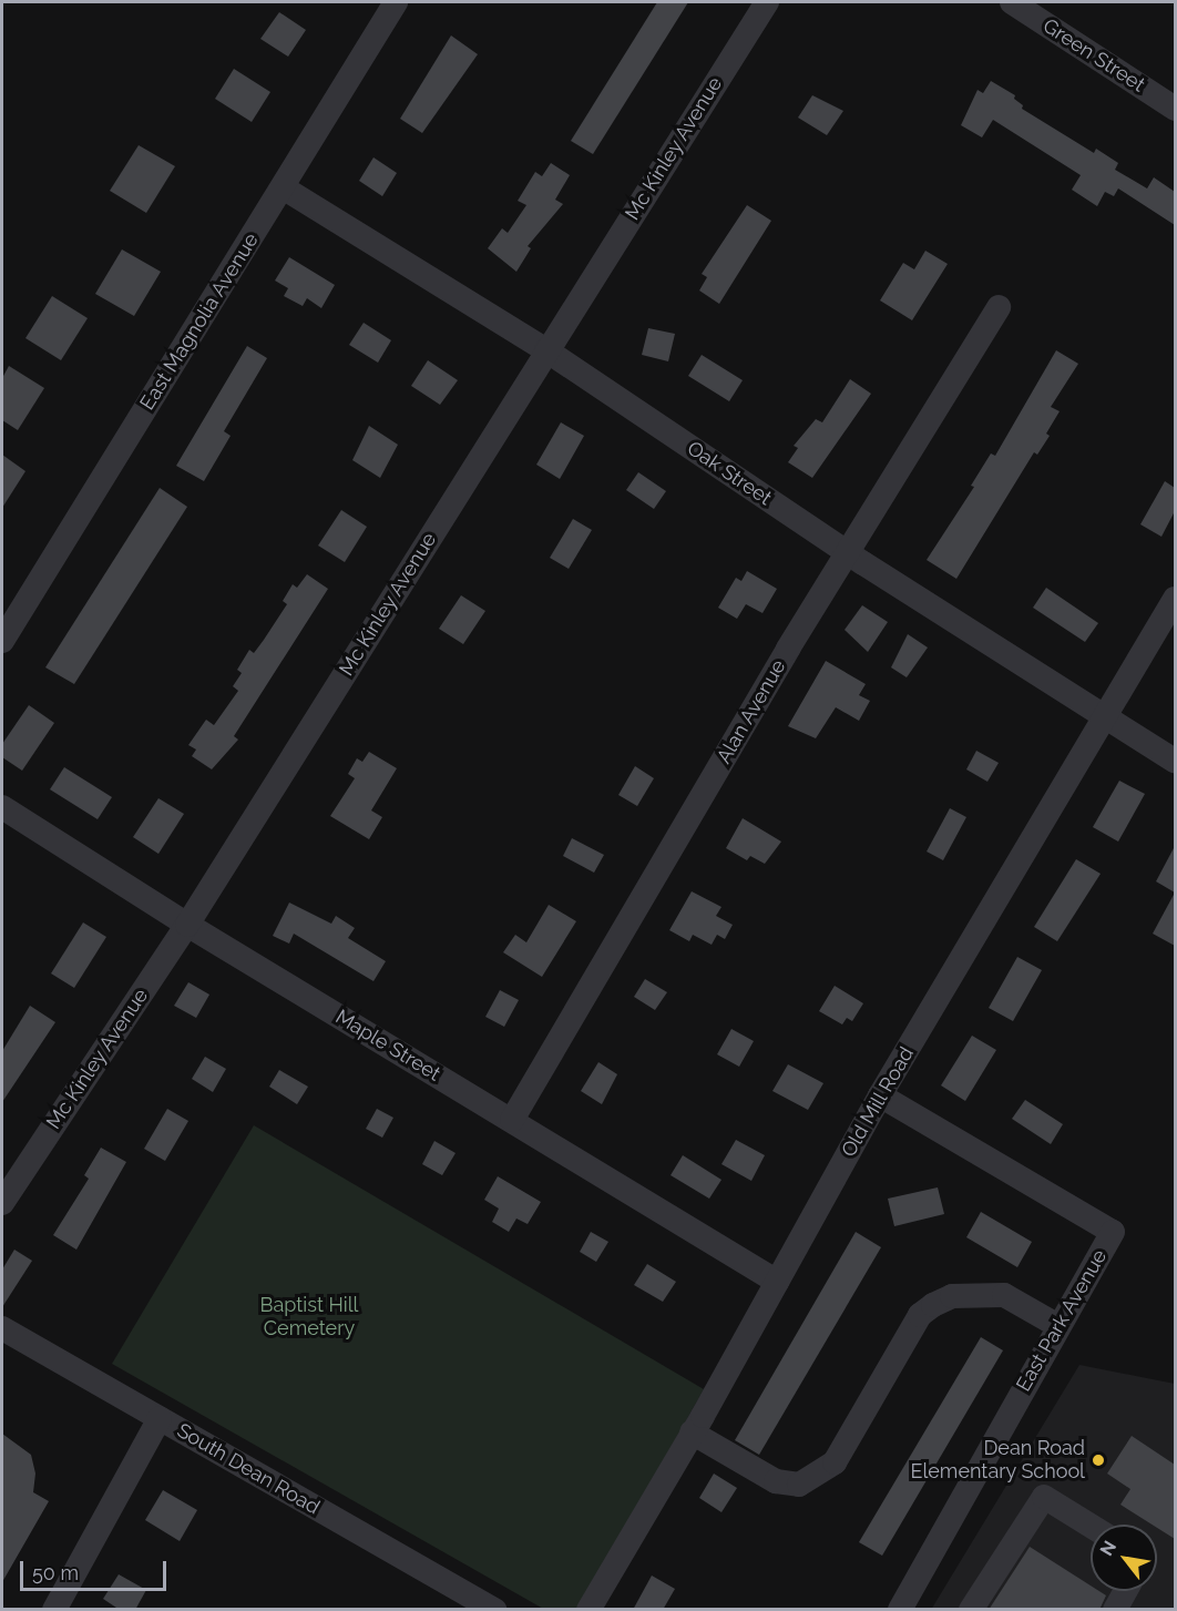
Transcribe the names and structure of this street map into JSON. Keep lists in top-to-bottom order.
{
  "streets": {
    "street": [
      "Green Street",
      "Mc Kinley Avenue",
      "East Magnolia Avenue",
      "Oak Street",
      "Alan Avenue",
      "Maple Street",
      "Old Mill Road",
      "East Park Avenue",
      "South Dean Road"
    ]
  },
  "crossings": [
    ["Mc Kinley Avenue", "Oak Street"],
    ["Mc Kinley Avenue", "Maple Street"],
    ["East Magnolia Avenue", "Oak Street"],
    ["Oak Street", "Alan Avenue"],
    ["Oak Street", "Old Mill Road"],
    ["Alan Avenue", "Maple Street"],
    ["Maple Street", "Old Mill Road"],
    ["Old Mill Road", "East Park Avenue"]
  ],
  "parks": ["Baptist Hill Cemetery"],
  "places": ["Dean Road Elementary School"],
  "scale_bar": "50 m",
  "north": "top left"
}
